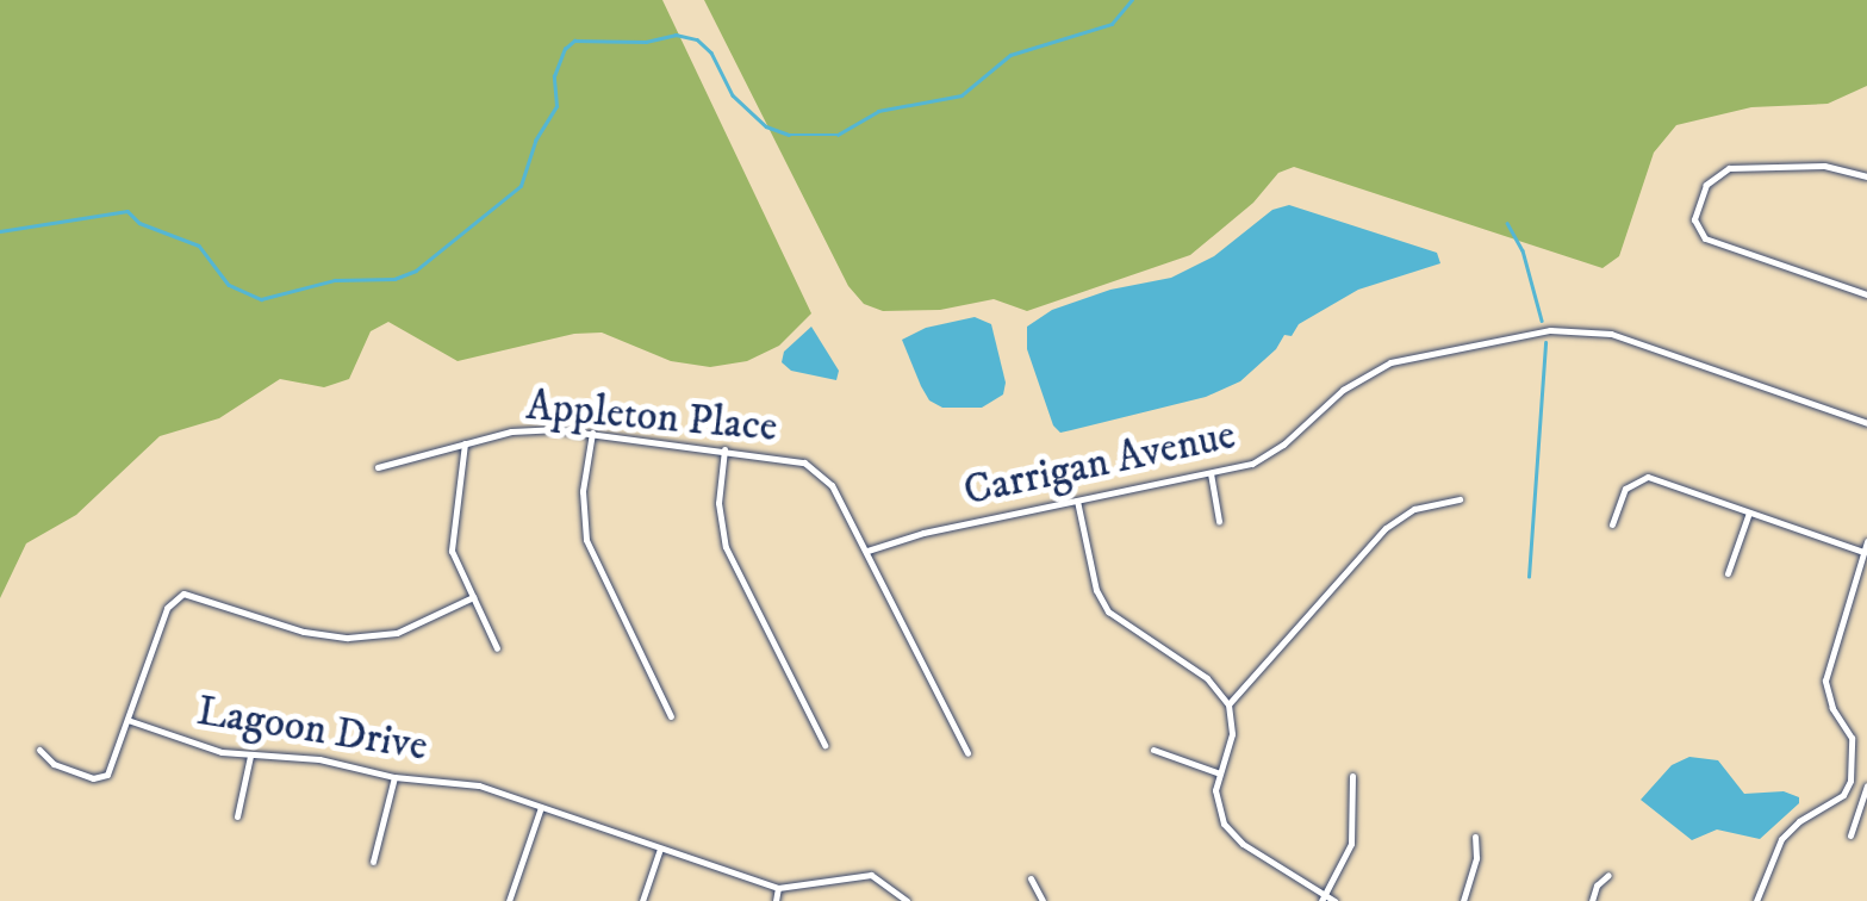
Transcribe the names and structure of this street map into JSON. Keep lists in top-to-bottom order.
{
  "streets": {
    "street": ["Appleton Place", "Carrigan Avenue", "Lagoon Drive"]
  },
  "crossings": [
    ["Appleton Place", "Carrigan Avenue"]
  ]
}
